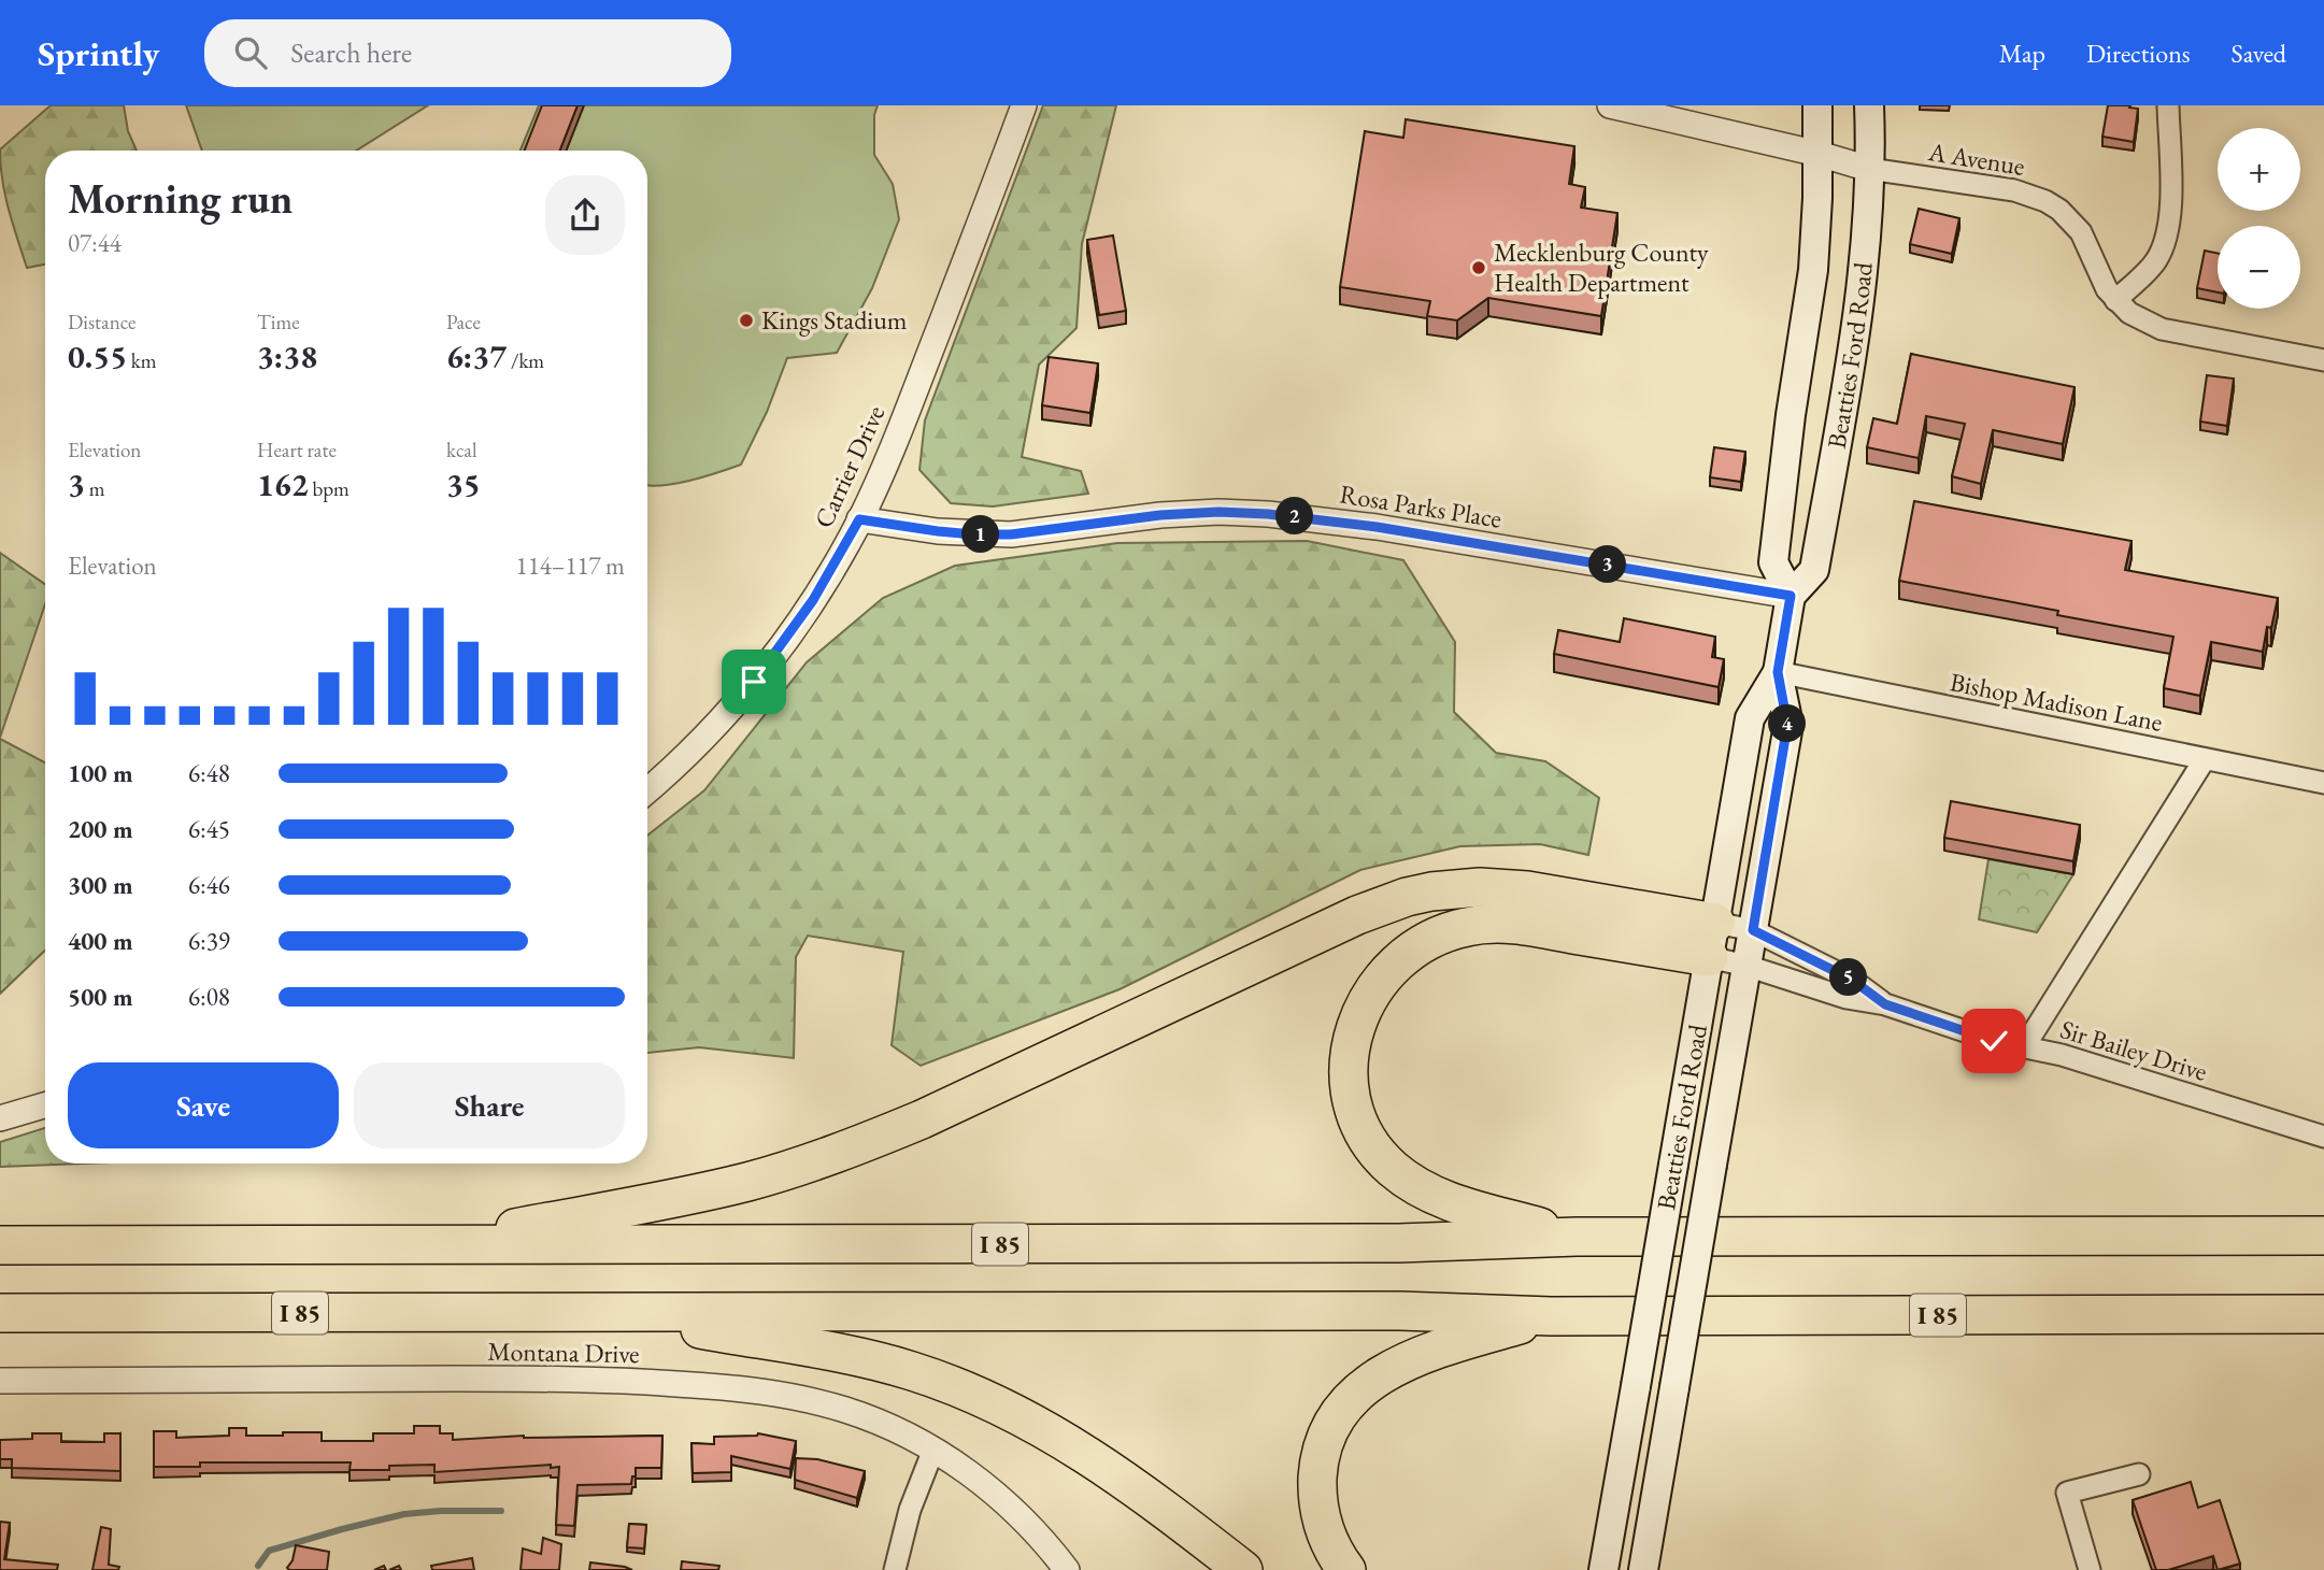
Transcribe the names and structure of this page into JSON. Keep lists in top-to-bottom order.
{
  "streets": {
    "highway": ["I 85"],
    "main road": ["Beatties Ford Road"],
    "street": [
      "A Avenue",
      "Carrier Drive",
      "Rosa Parks Place",
      "Bishop Madison Lane",
      "Sir Bailey Drive",
      "Montana Drive"
    ]
  },
  "crossings": [
    ["A Avenue", "Beatties Ford Road"],
    ["Beatties Ford Road", "Rosa Parks Place"],
    ["Beatties Ford Road", "Bishop Madison Lane"],
    ["Beatties Ford Road", "Sir Bailey Drive"],
    ["Carrier Drive", "Rosa Parks Place"]
  ],
  "places": ["Mecklenburg County Health Department", "Kings Stadium"],
  "page": {
    "header": "Sprintly",
    "search": "Search here",
    "nav": ["Map", "Directions", "Saved"],
    "map_buttons": ["+", "−"],
    "heading": ["Morning run", "07:44"],
    "stats": [
      ["Distance", "0.55 km"],
      ["Time", "3:38"],
      ["Pace", "6:37 /km"],
      ["Elevation", "3 m"],
      ["Heart rate", "162 bpm"],
      ["kcal", "35"]
    ],
    "pins": [
      "2",
      "1",
      "3",
      "4",
      "5"
    ],
    "chart": ["Elevation", "114–117 m"],
    "list": [
      {
        "name": "100 m",
        "note": "6:48"
      },
      {
        "name": "200 m",
        "note": "6:45"
      },
      {
        "name": "300 m",
        "note": "6:46"
      },
      {
        "name": "400 m",
        "note": "6:39"
      },
      {
        "name": "500 m",
        "note": "6:08"
      }
    ],
    "buttons": ["Save", "Share"]
  }
}
